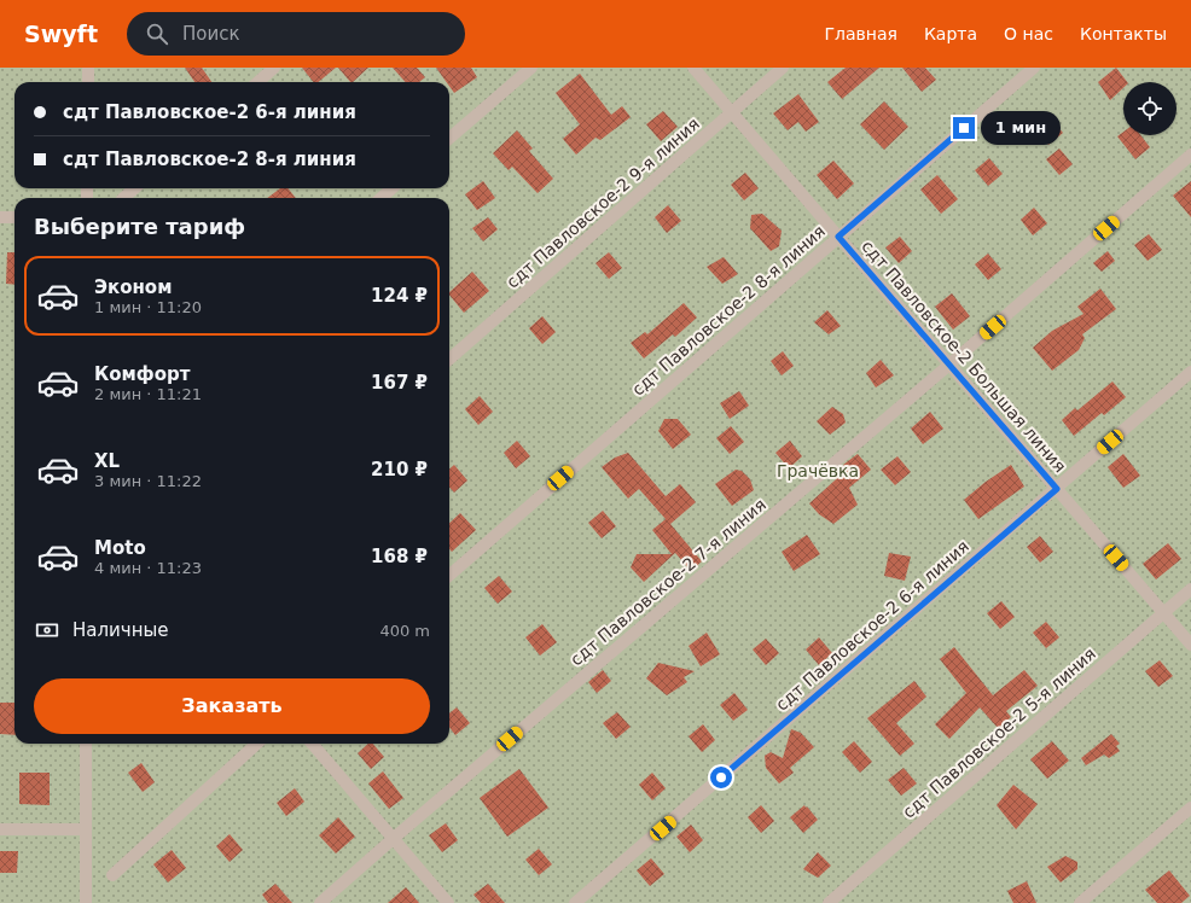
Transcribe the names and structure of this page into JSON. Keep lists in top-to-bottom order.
{
  "streets": {
    "street": [
      "сдт Павловское-2 9-я линия",
      "сдт Павловское-2 8-я линия",
      "сдт Павловское-2 Большая линия",
      "сдт Павловское-2 7-я линия",
      "сдт Павловское-2 6-я линия",
      "сдт Павловское-2 5-я линия"
    ]
  },
  "crossings": [
    ["сдт Павловское-2 9-я линия", "сдт Павловское-2 Большая линия"],
    ["сдт Павловское-2 8-я линия", "сдт Павловское-2 Большая линия"],
    ["сдт Павловское-2 Большая линия", "сдт Павловское-2 7-я линия"],
    ["сдт Павловское-2 Большая линия", "сдт Павловское-2 6-я линия"],
    ["сдт Павловское-2 Большая линия", "сдт Павловское-2 5-я линия"]
  ],
  "parks": ["Грачёвка"],
  "page": {
    "header": "Swyft",
    "search": "Поиск",
    "nav": [
      "Главная",
      "Карта",
      "О нас",
      "Контакты"
    ],
    "banner": ["сдт Павловское-2 6-я линия", "сдт Павловское-2 8-я линия"],
    "bubble": "1 мин",
    "heading": "Выберите тариф",
    "list": [
      {
        "name": "Эконом",
        "note": "1 мин · 11:20",
        "value": "124 ₽"
      },
      {
        "name": "Комфорт",
        "note": "2 мин · 11:21",
        "value": "167 ₽"
      },
      {
        "name": "XL",
        "note": "3 мин · 11:22",
        "value": "210 ₽"
      },
      {
        "name": "Moto",
        "note": "4 мин · 11:23",
        "value": "168 ₽"
      }
    ],
    "pay": ["Наличные", "400 m"],
    "buttons": "Заказать"
  }
}
